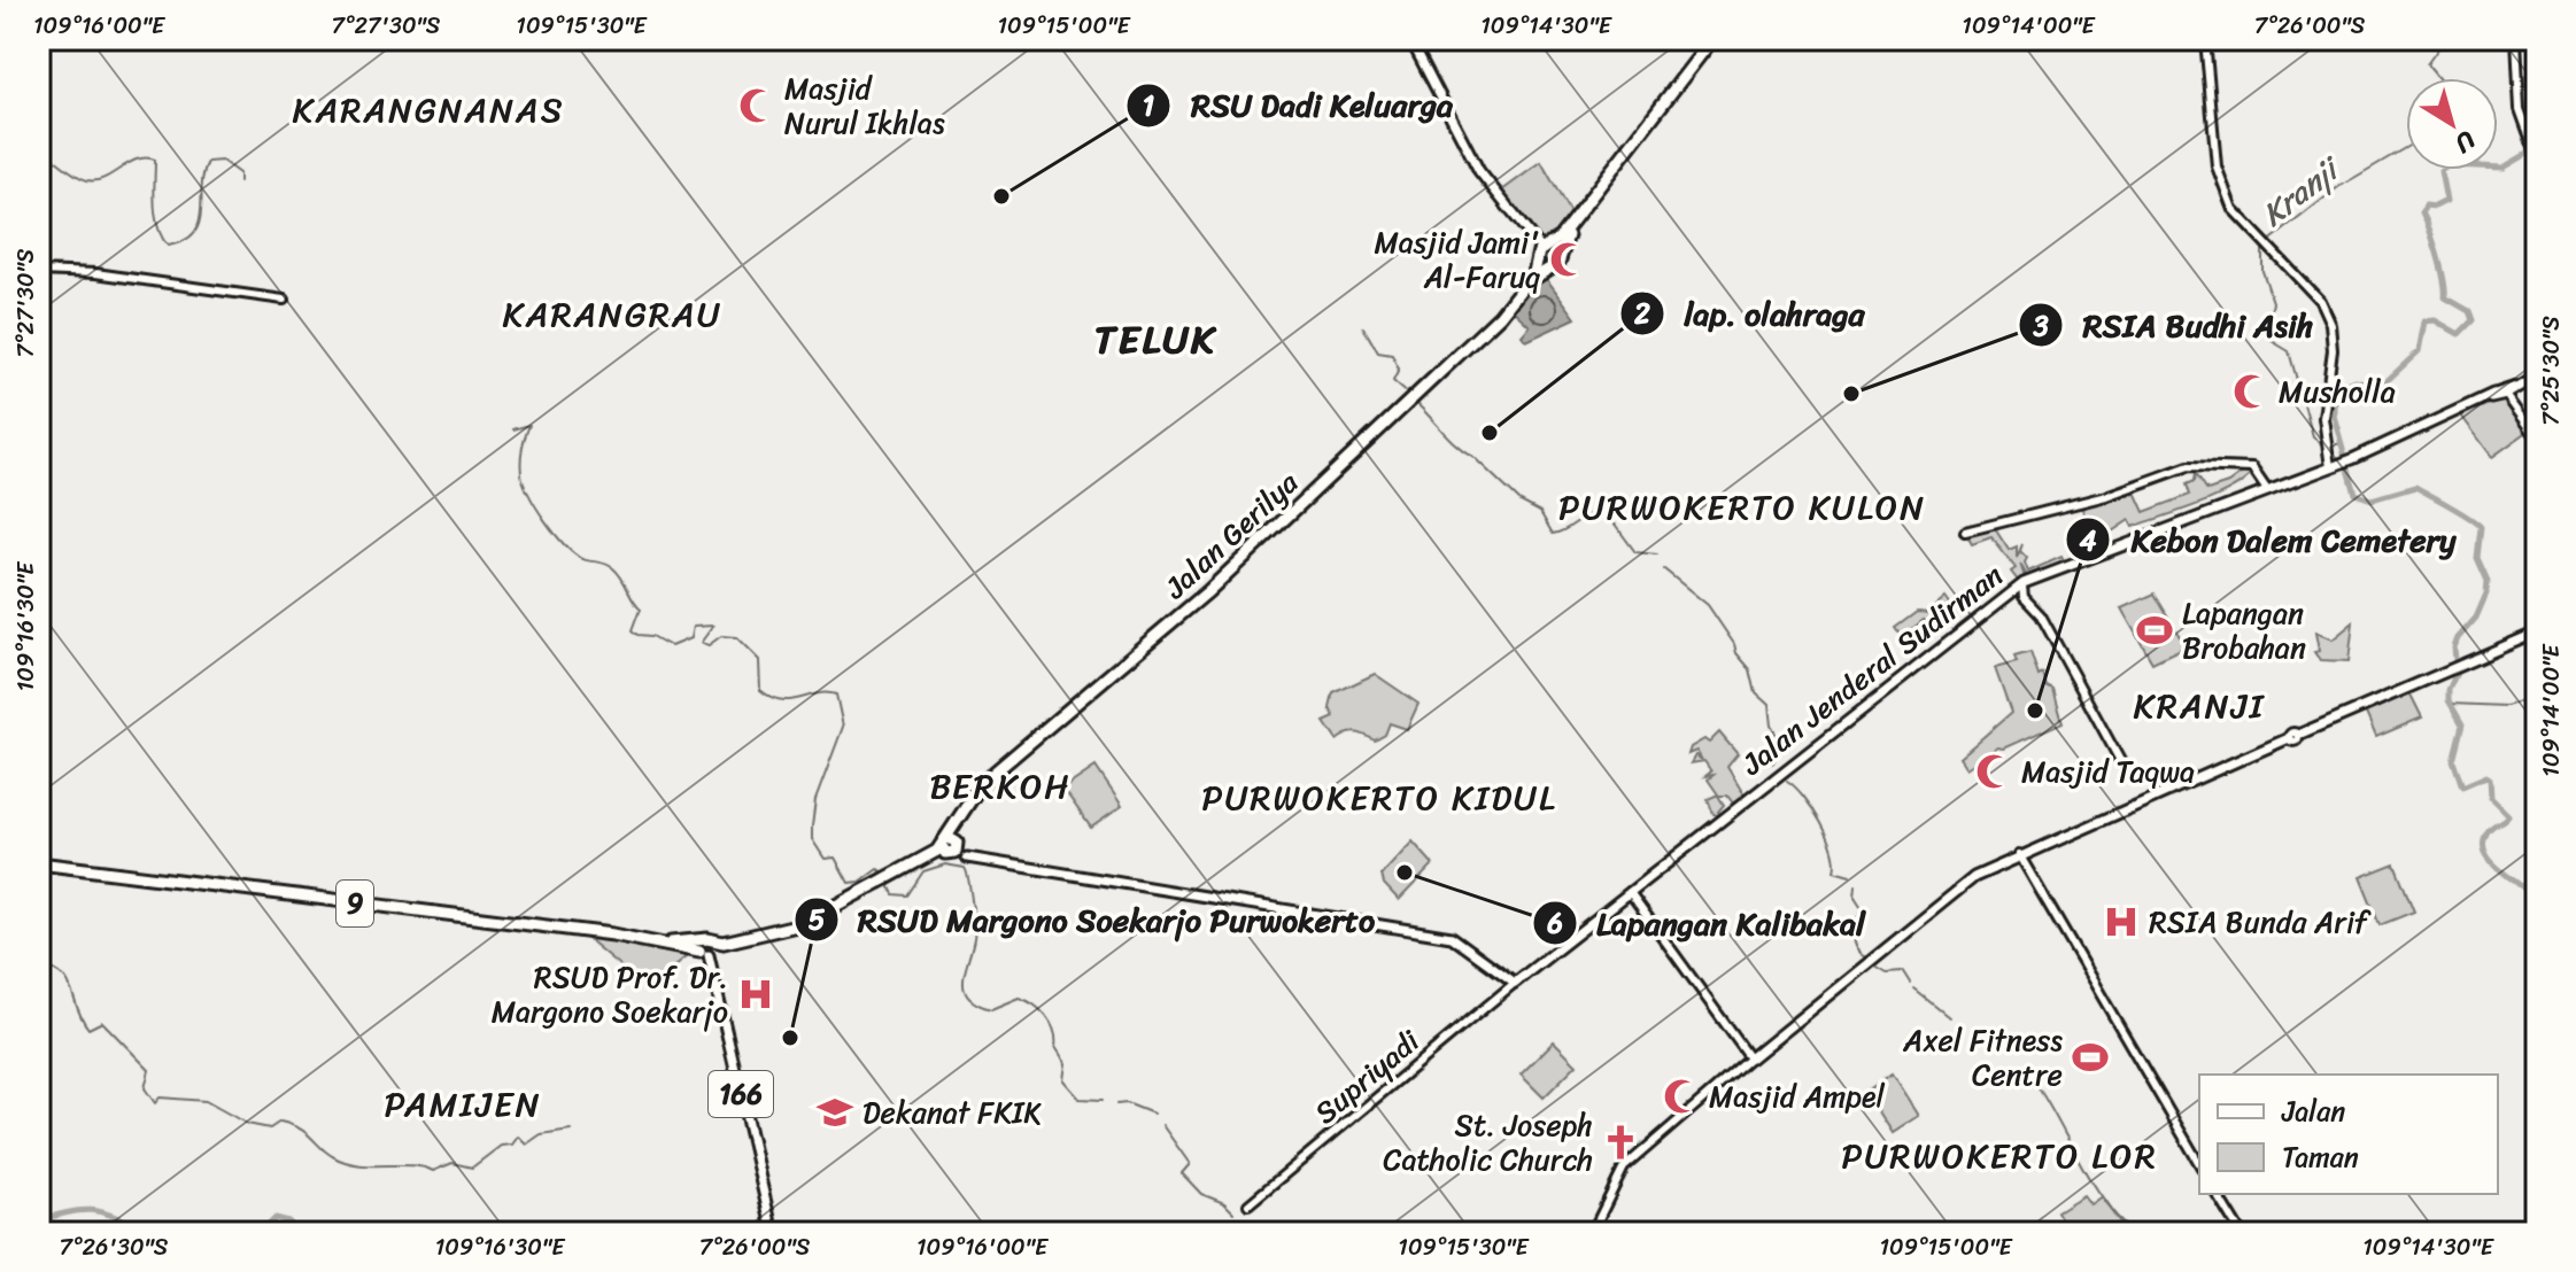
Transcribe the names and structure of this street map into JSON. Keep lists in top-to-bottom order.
{
  "streets": {
    "highway": ["Jalan Gerilya", "9"],
    "main road": ["Jalan Jenderal Sudirman", "Supriyadi", "166"]
  },
  "crossings": [
    ["Jalan Jenderal Sudirman", "Supriyadi"],
    ["9", "166"]
  ],
  "districts": [
    "KARANGNANAS",
    "KARANGRAU",
    "TELUK",
    "PURWOKERTO KULON",
    "KRANJI",
    "BERKOH",
    "PURWOKERTO KIDUL",
    "PAMIJEN",
    "PURWOKERTO LOR"
  ],
  "water": ["Kranji"],
  "places": {
    "mosque": [
      "Masjid Nurul Ikhlas",
      "Masjid Jami' Al-Faruq",
      "Musholla",
      "Masjid Taqwa",
      "Masjid Ampel"
    ],
    "other": [
      "RSU Dadi Keluarga",
      "RSIA Budhi Asih",
      "lap. olahraga",
      "Kebon Dalem Cemetery",
      "Lapangan Kalibakal",
      "RSUD Margono Soekarjo Purwokerto"
    ],
    "sports": ["Lapangan Brobahan", "Axel Fitness Centre"],
    "hospital": ["RSIA Bunda Arif", "RSUD Prof. Dr. Margono Soekarjo"],
    "school or university": ["Dekanat FKIK"],
    "church": ["St. Joseph Catholic Church"]
  },
  "legend": ["Jalan", "Taman"],
  "north": "bottom right",
  "coordinates": [
    "109°16'00\"E",
    "7°27'30\"S",
    "109°15'30\"E",
    "109°15'00\"E",
    "109°14'30\"E",
    "109°14'00\"E",
    "7°26'00\"S",
    "7°25'30\"S",
    "109°16'30\"E",
    "7°26'30\"S"
  ]
}
